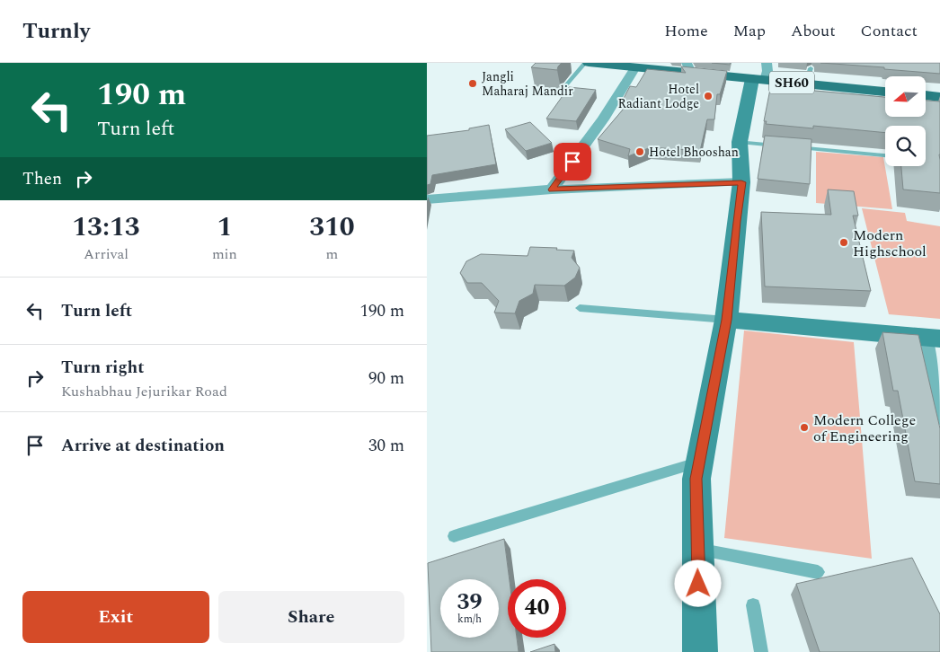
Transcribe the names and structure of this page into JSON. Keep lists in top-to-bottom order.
{
  "streets": {
    "main road": ["SH60"]
  },
  "places": [
    "Jangli Maharaj Mandir",
    "Hotel Radiant Lodge",
    "Hotel Bhooshan",
    "Modern Highschool",
    "Modern College of Engineering"
  ],
  "north": "left",
  "page": {
    "header": "Turnly",
    "nav": [
      "Home",
      "Map",
      "About",
      "Contact"
    ],
    "turn": ["190 m", "Turn left"],
    "then": "Then",
    "eta": [
      "13:13",
      "Arrival",
      "1",
      "min",
      "310",
      "m"
    ],
    "list": [
      {
        "name": "Turn left",
        "value": "190 m"
      },
      {
        "name": "Turn right",
        "note": "Kushabhau Jejurikar Road",
        "value": "90 m"
      },
      {
        "name": "Arrive at destination",
        "value": "30 m"
      }
    ],
    "speed": "39 km/h",
    "limit": "40",
    "buttons": ["Exit", "Share"]
  }
}
